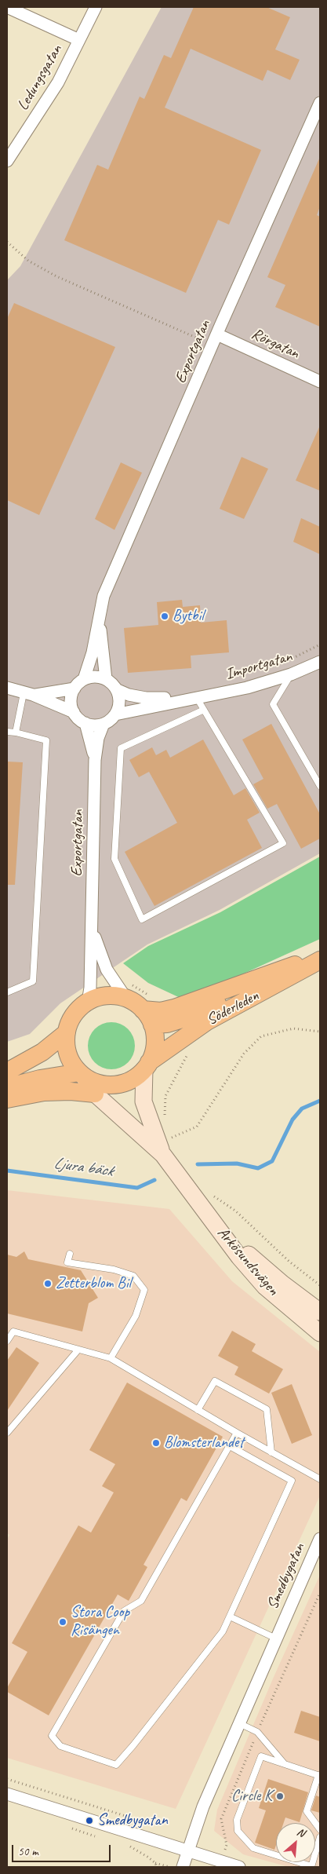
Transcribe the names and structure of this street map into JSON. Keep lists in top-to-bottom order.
{
  "streets": {
    "main road": ["Söderleden", "Arkösundsvägen"],
    "street": [
      "Ledungsgatan",
      "Rörgatan",
      "Exportgatan",
      "Importgatan",
      "Smedbygatan"
    ]
  },
  "crossings": [
    ["Rörgatan", "Exportgatan"],
    ["Exportgatan", "Importgatan"],
    ["Söderleden", "Arkösundsvägen"]
  ],
  "water": ["Ljura bäck"],
  "places": [
    "Bytbil",
    "Zetterblom Bil",
    "Blomsterlandet",
    "Stora Coop Risängen",
    "Circle K",
    "Smedbygatan"
  ],
  "scale_bar": "50 m",
  "north": "top right"
}
